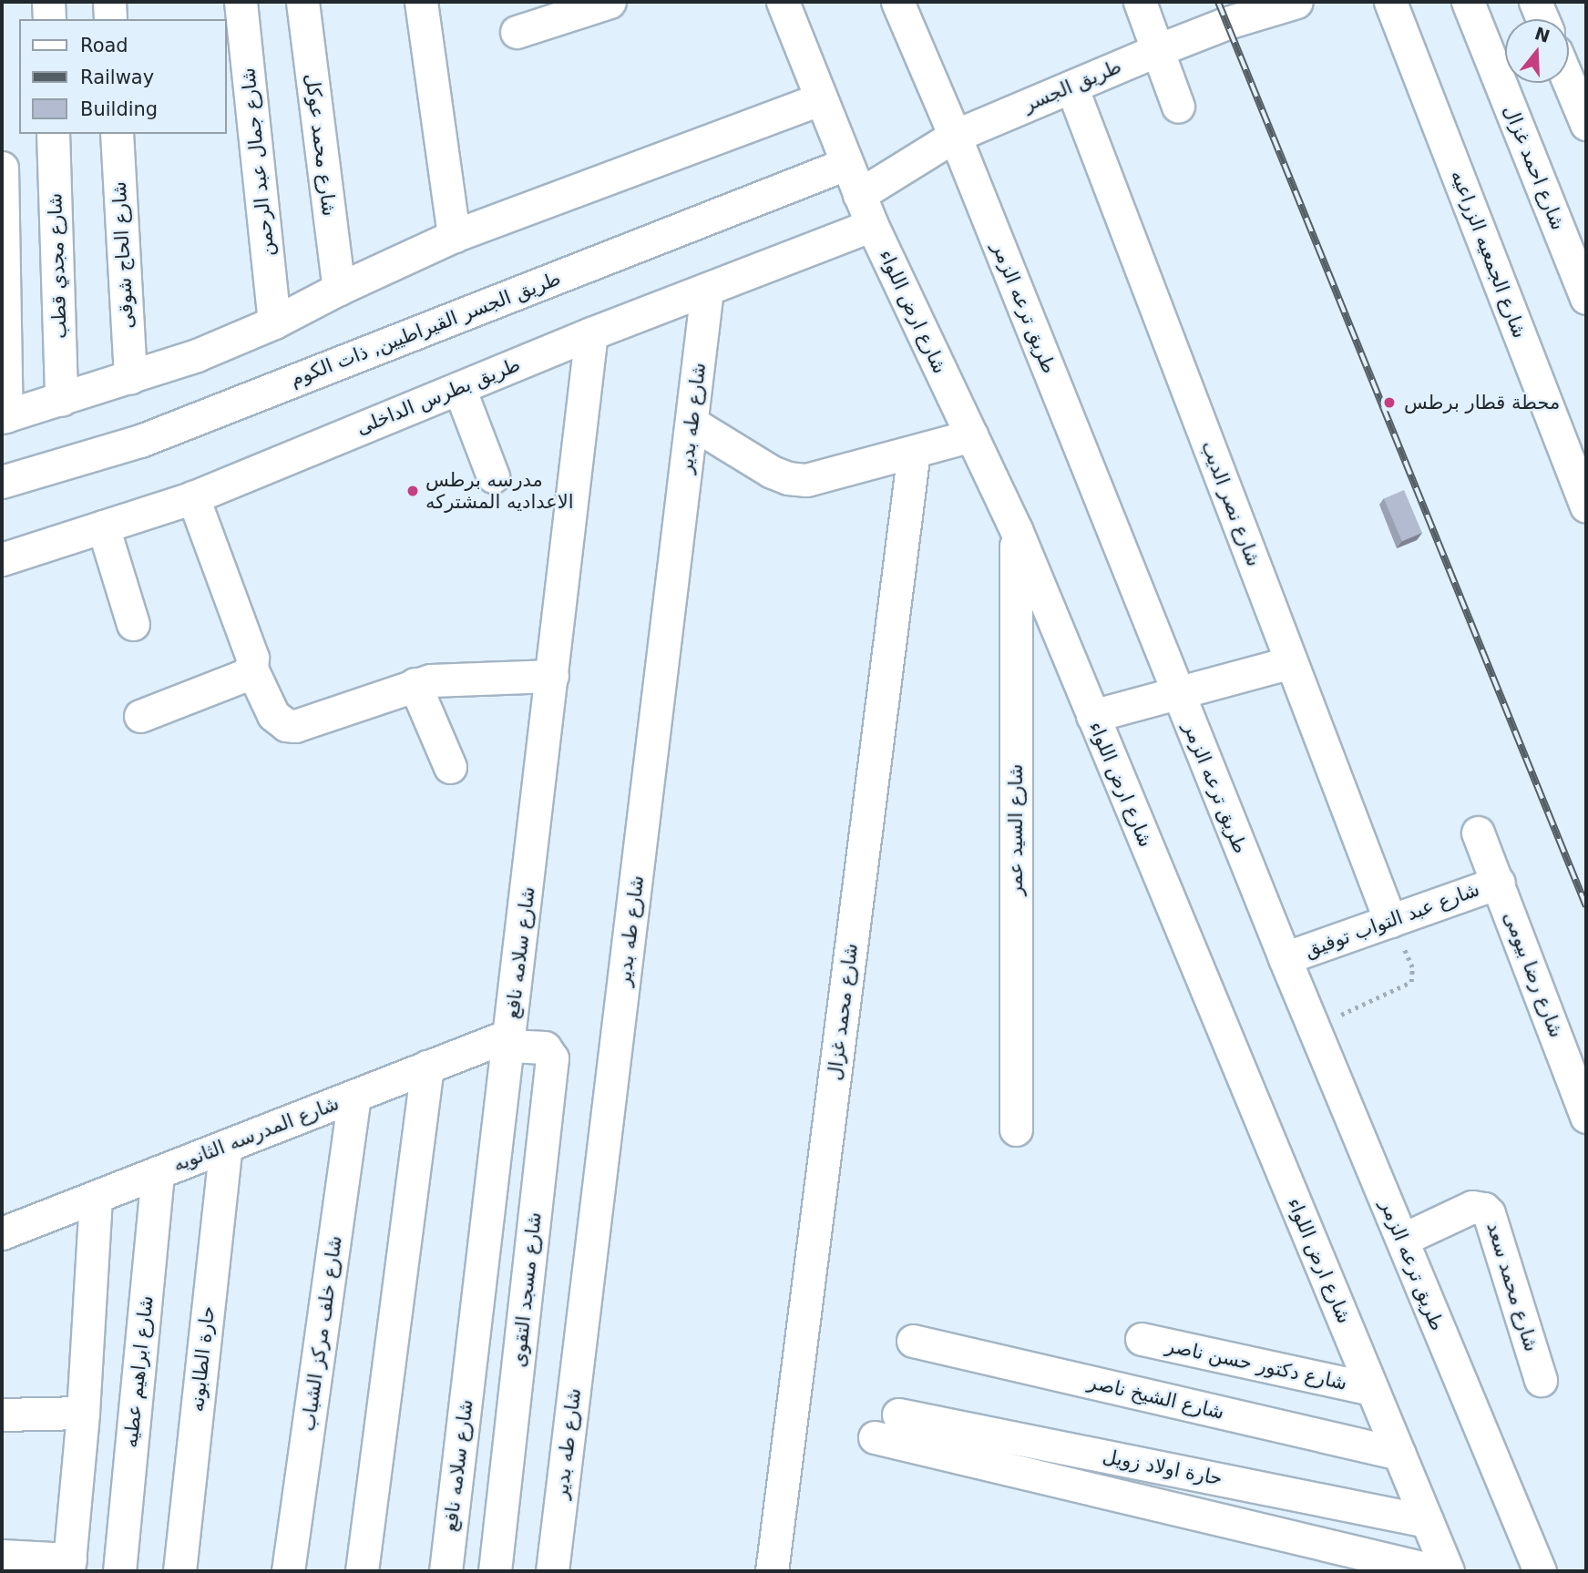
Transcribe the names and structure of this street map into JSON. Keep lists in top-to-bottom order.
{
  "streets": {
    "street": [
      "طريق الجسر",
      "شارع محمد عوكل",
      "شارع جمال عبد الرحمن",
      "شارع احمد غزال",
      "شارع الجمعيه الزراعيه",
      "شارع الحاج شوقى",
      "شارع مجدي قطب",
      "طريق ترعه الزمر",
      "شارع ارض اللواء",
      "طريق الجسر القيراطيين, ذات الكوم",
      "طريق بطرس الداخلى",
      "شارع طه بدير",
      "شارع نصر الديب",
      "شارع السيد عمر",
      "شارع عبد التواب توفيق",
      "شارع سلامه نافع",
      "شارع رضا بيومى",
      "شارع محمد غزال",
      "شارع المدرسه الثانويه",
      "شارع محمد سعد",
      "شارع مسجد التقوى",
      "شارع خلف مركز الشباب",
      "حارة الطابونه",
      "شارع دكتور حسن ناصر",
      "شارع ابراهيم عطيه",
      "شارع الشيخ ناصر",
      "حارة اولاد زويل"
    ]
  },
  "crossings": [
    ["طريق الجسر", "طريق ترعه الزمر"],
    ["طريق الجسر", "شارع ارض اللواء"],
    ["طريق الجسر", "شارع نصر الديب"],
    ["طريق ترعه الزمر", "شارع عبد التواب توفيق"],
    ["طريق ترعه الزمر", "شارع محمد سعد"],
    ["شارع ارض اللواء", "طريق الجسر القيراطيين, ذات الكوم"],
    ["شارع ارض اللواء", "طريق بطرس الداخلى"],
    ["شارع ارض اللواء", "شارع السيد عمر"],
    ["شارع ارض اللواء", "شارع دكتور حسن ناصر"],
    ["شارع ارض اللواء", "شارع الشيخ ناصر"],
    ["شارع ارض اللواء", "حارة اولاد زويل"],
    ["طريق بطرس الداخلى", "شارع طه بدير"],
    ["طريق بطرس الداخلى", "شارع سلامه نافع"],
    ["شارع نصر الديب", "شارع عبد التواب توفيق"],
    ["شارع عبد التواب توفيق", "شارع رضا بيومى"],
    ["شارع سلامه نافع", "شارع المدرسه الثانويه"],
    ["شارع سلامه نافع", "شارع مسجد التقوى"],
    ["شارع المدرسه الثانويه", "شارع مسجد التقوى"],
    ["شارع المدرسه الثانويه", "شارع خلف مركز الشباب"],
    ["شارع المدرسه الثانويه", "حارة الطابونه"],
    ["شارع المدرسه الثانويه", "شارع ابراهيم عطيه"]
  ],
  "places": ["محطة قطار برطس", "مدرسه برطس الاعداديه المشتركه"],
  "legend": ["Road", "Railway", "Building"],
  "north": "top"
}
